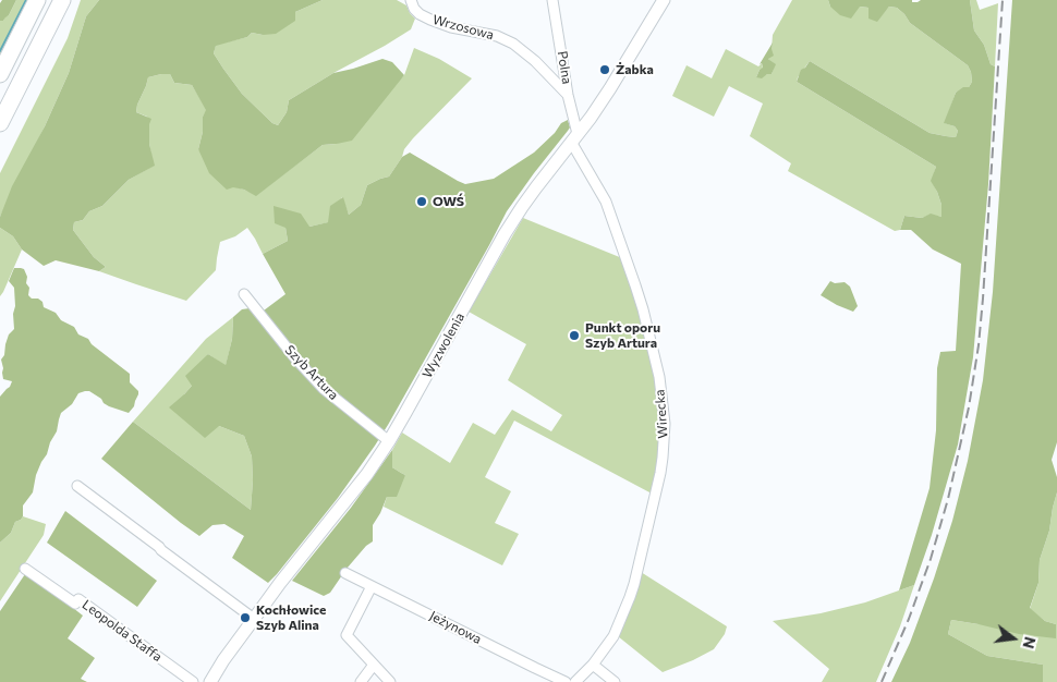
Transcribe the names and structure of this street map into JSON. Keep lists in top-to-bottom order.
{
  "streets": {
    "street": [
      "Wrzosowa",
      "Polna",
      "Wyzwolenia",
      "Szyb Artura",
      "Wirecka",
      "Jeżynowa",
      "Leopolda Staffa"
    ]
  },
  "crossings": [
    ["Wrzosowa", "Polna"],
    ["Polna", "Wyzwolenia"],
    ["Polna", "Wirecka"],
    ["Wyzwolenia", "Szyb Artura"],
    ["Wyzwolenia", "Wirecka"]
  ],
  "places": [
    "Żabka",
    "OWŚ",
    "Punkt oporu Szyb Artura",
    "Kochłowice Szyb Alina"
  ],
  "north": "right"
}
